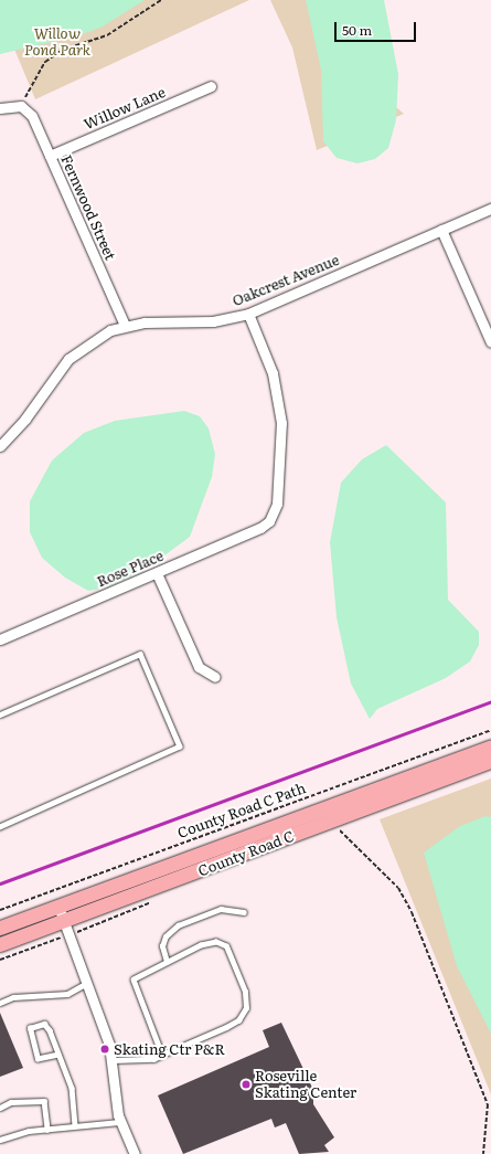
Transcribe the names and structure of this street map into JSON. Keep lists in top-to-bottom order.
{
  "streets": {
    "main road": ["County Road C"],
    "street": [
      "Willow Lane",
      "Fernwood Street",
      "Oakcrest Avenue",
      "Rose Place"
    ],
    "path": ["County Road C Path"]
  },
  "crossings": [
    ["Willow Lane", "Fernwood Street"],
    ["Fernwood Street", "Oakcrest Avenue"],
    ["Oakcrest Avenue", "Rose Place"]
  ],
  "parks": ["Willow Pond Park"],
  "places": ["Skating Ctr P&R", "Roseville Skating Center"],
  "scale_bar": "50 m"
}
